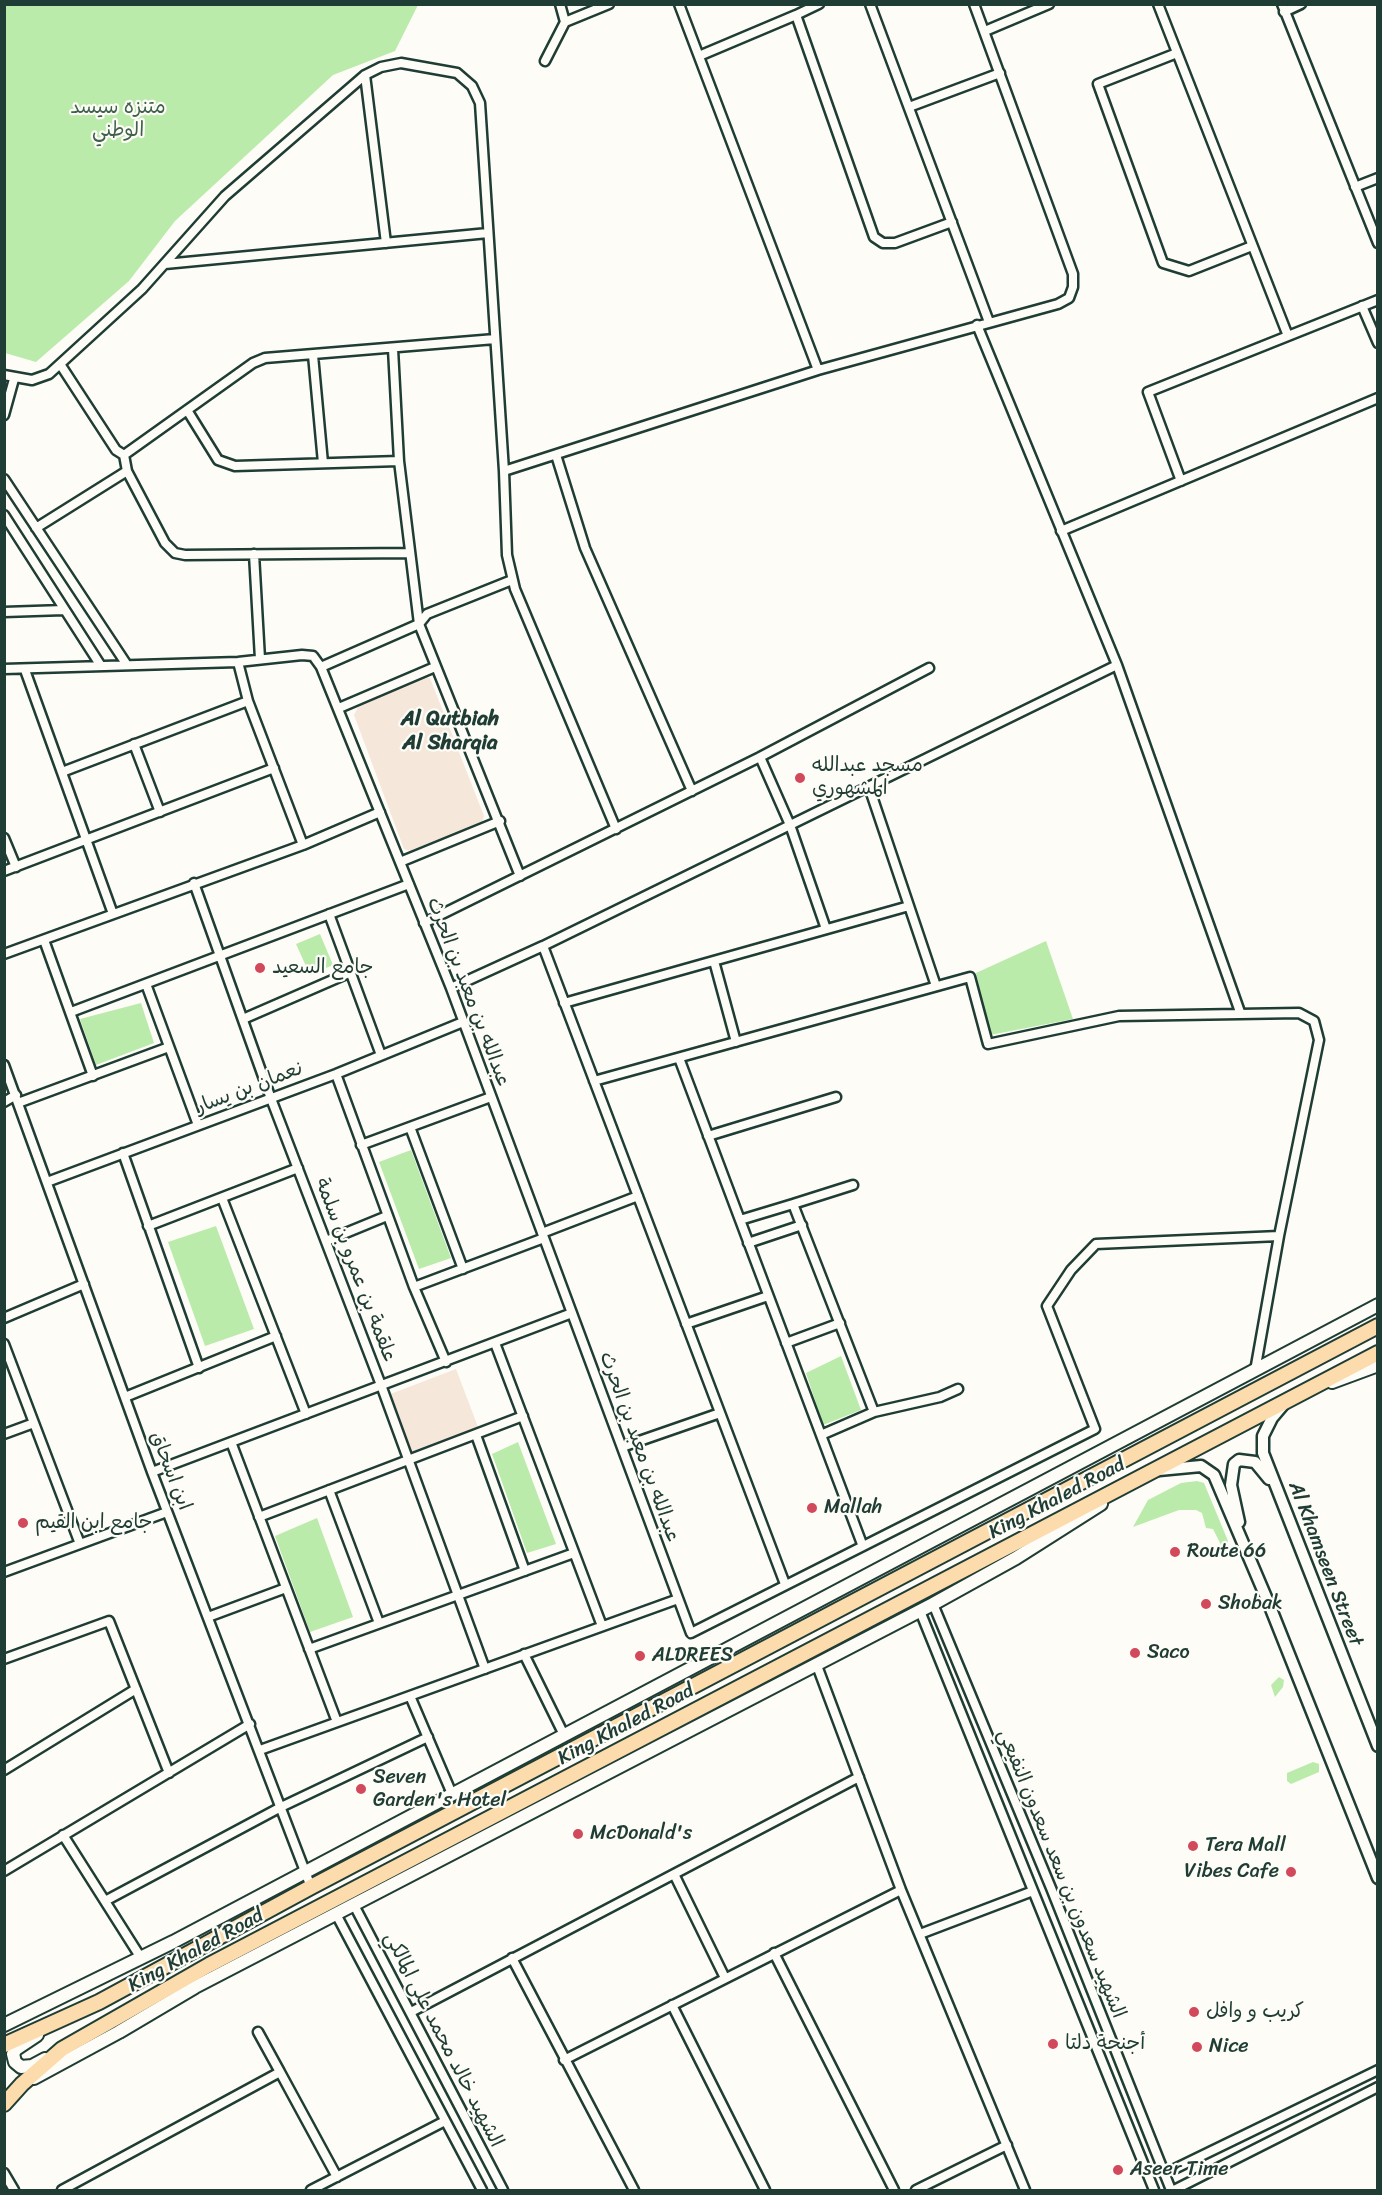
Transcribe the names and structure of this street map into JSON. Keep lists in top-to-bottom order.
{
  "streets": {
    "main road": ["King Khaled Road"],
    "street": [
      "عبدالله بن معبد بن الحرث",
      "نعمان بن يسار",
      "علقمة بن عمرو بن سلمة",
      "ابن اسحاق",
      "Al Khamseen Street",
      "الشهيد سعدون بن سعد سعدون النفيعي",
      "الشهيد خالد محمد على المالكي"
    ]
  },
  "crossings": [
    ["عبدالله بن معبد بن الحرث", "نعمان بن يسار"],
    ["نعمان بن يسار", "علقمة بن عمرو بن سلمة"],
    ["نعمان بن يسار", "ابن اسحاق"],
    ["ابن اسحاق", "King Khaled Road"],
    ["King Khaled Road", "Al Khamseen Street"]
  ],
  "districts": ["Al Qutbiah Al Sharqia"],
  "parks": ["متنزه سيسد الوطني"],
  "places": [
    "مسجد عبدالله المشهوري",
    "جامع السعيد",
    "Mallah",
    "جامع ابن القيم",
    "Route 66",
    "Shobak",
    "Saco",
    "ALDREES",
    "Seven Garden's Hotel",
    "McDonald's",
    "Tera Mall",
    "Vibes Cafe",
    "كريب و وافل",
    "أجنحة دلتا",
    "Nice",
    "Aseer Time"
  ]
}
